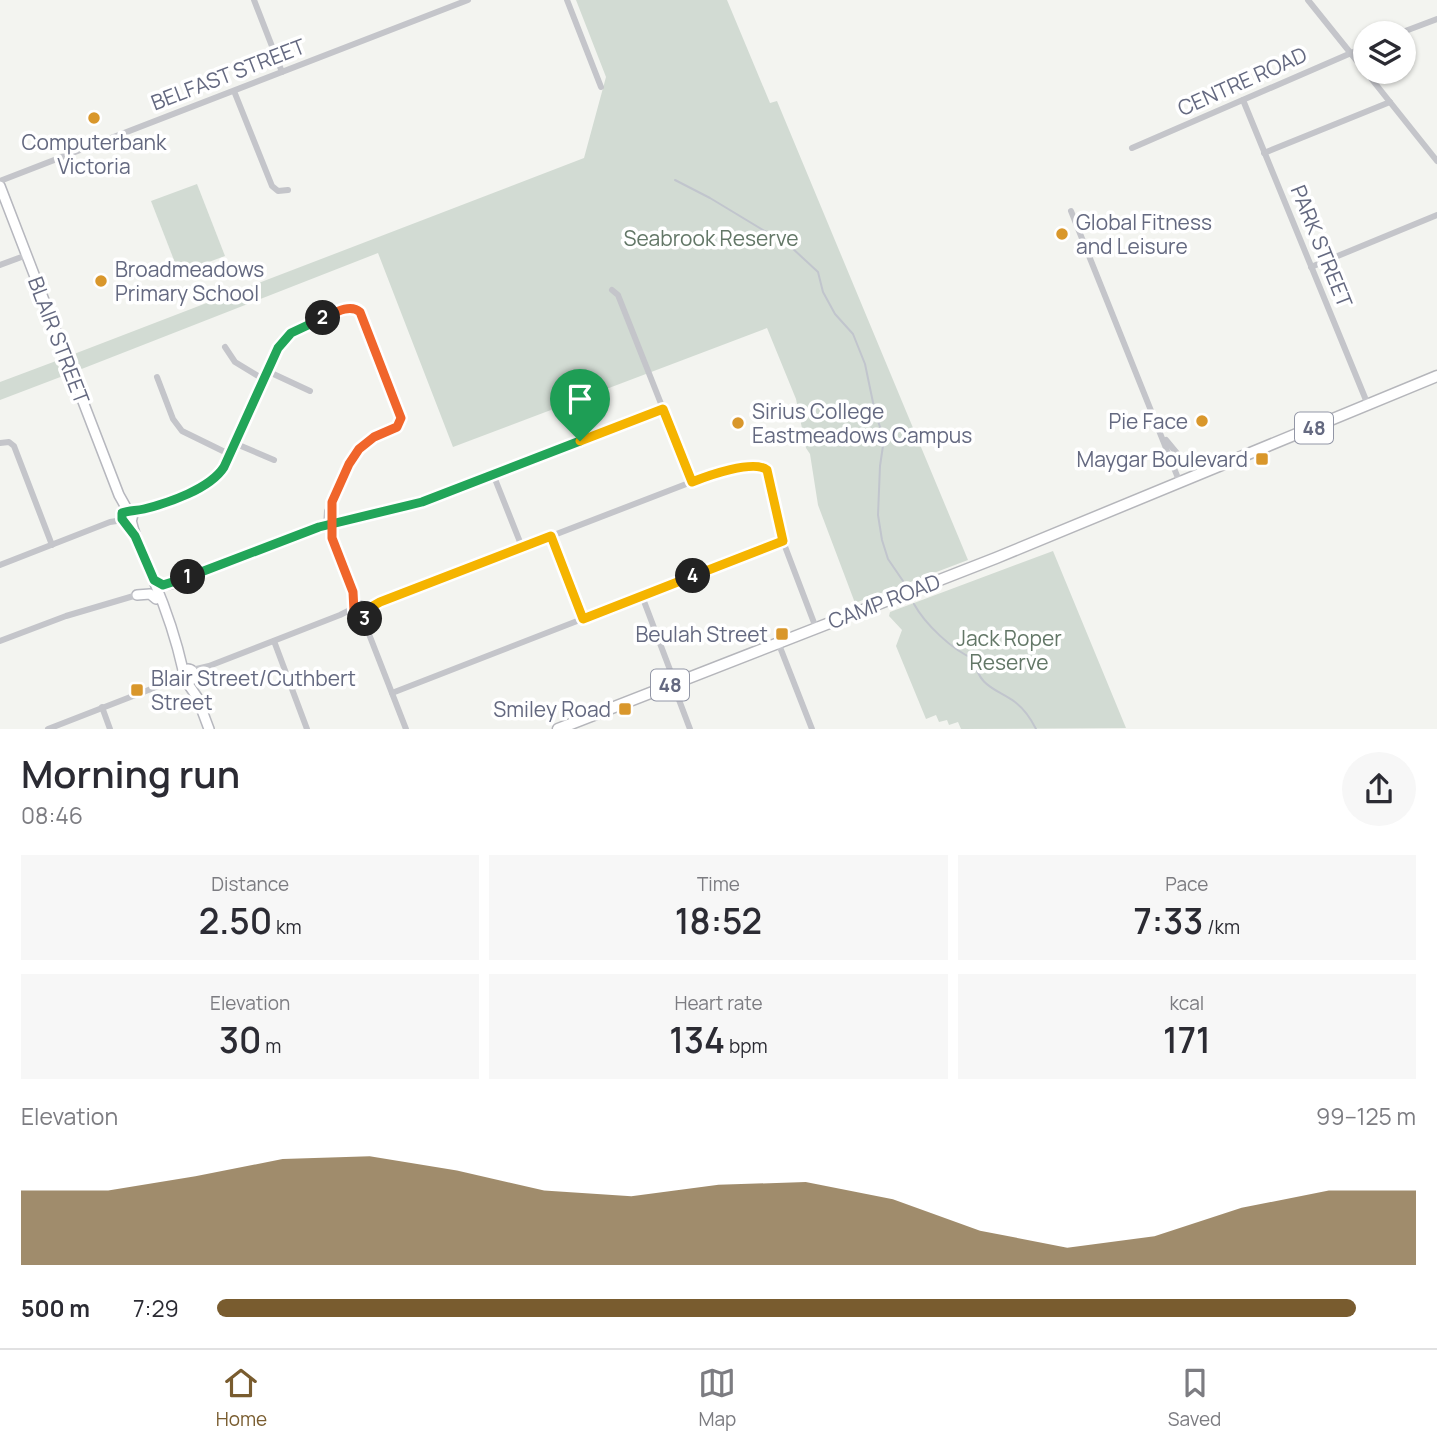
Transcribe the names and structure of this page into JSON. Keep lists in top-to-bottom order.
{
  "streets": {
    "main road": ["48", "CAMP ROAD"],
    "street": [
      "BELFAST STREET",
      "CENTRE ROAD",
      "PARK STREET",
      "BLAIR STREET"
    ]
  },
  "crossings": [
    ["BELFAST STREET", "BLAIR STREET"],
    ["CENTRE ROAD", "PARK STREET"],
    ["PARK STREET", "CAMP ROAD"]
  ],
  "parks": ["Seabrook Reserve", "Jack Roper Reserve"],
  "places": {
    "other": [
      "Computerbank Victoria",
      "Global Fitness and Leisure",
      "Broadmeadows Primary School",
      "Pie Face",
      "Sirius College Eastmeadows Campus"
    ],
    "transit": [
      "Maygar Boulevard",
      "Beulah Street",
      "Blair Street/Cuthbert Street",
      "Smiley Road"
    ]
  },
  "page": {
    "pins": [
      "2",
      "4",
      "1",
      "3"
    ],
    "heading": ["Morning run", "08:46"],
    "stats": [
      ["Distance", "2.50 km"],
      ["Time", "18:52"],
      ["Pace", "7:33 /km"],
      ["Elevation", "30 m"],
      ["Heart rate", "134 bpm"],
      ["kcal", "171"]
    ],
    "chart": ["Elevation", "99–125 m"],
    "list": [
      {
        "name": "500 m",
        "note": "7:29"
      }
    ],
    "tabs": ["Home", "Map", "Saved"]
  }
}
